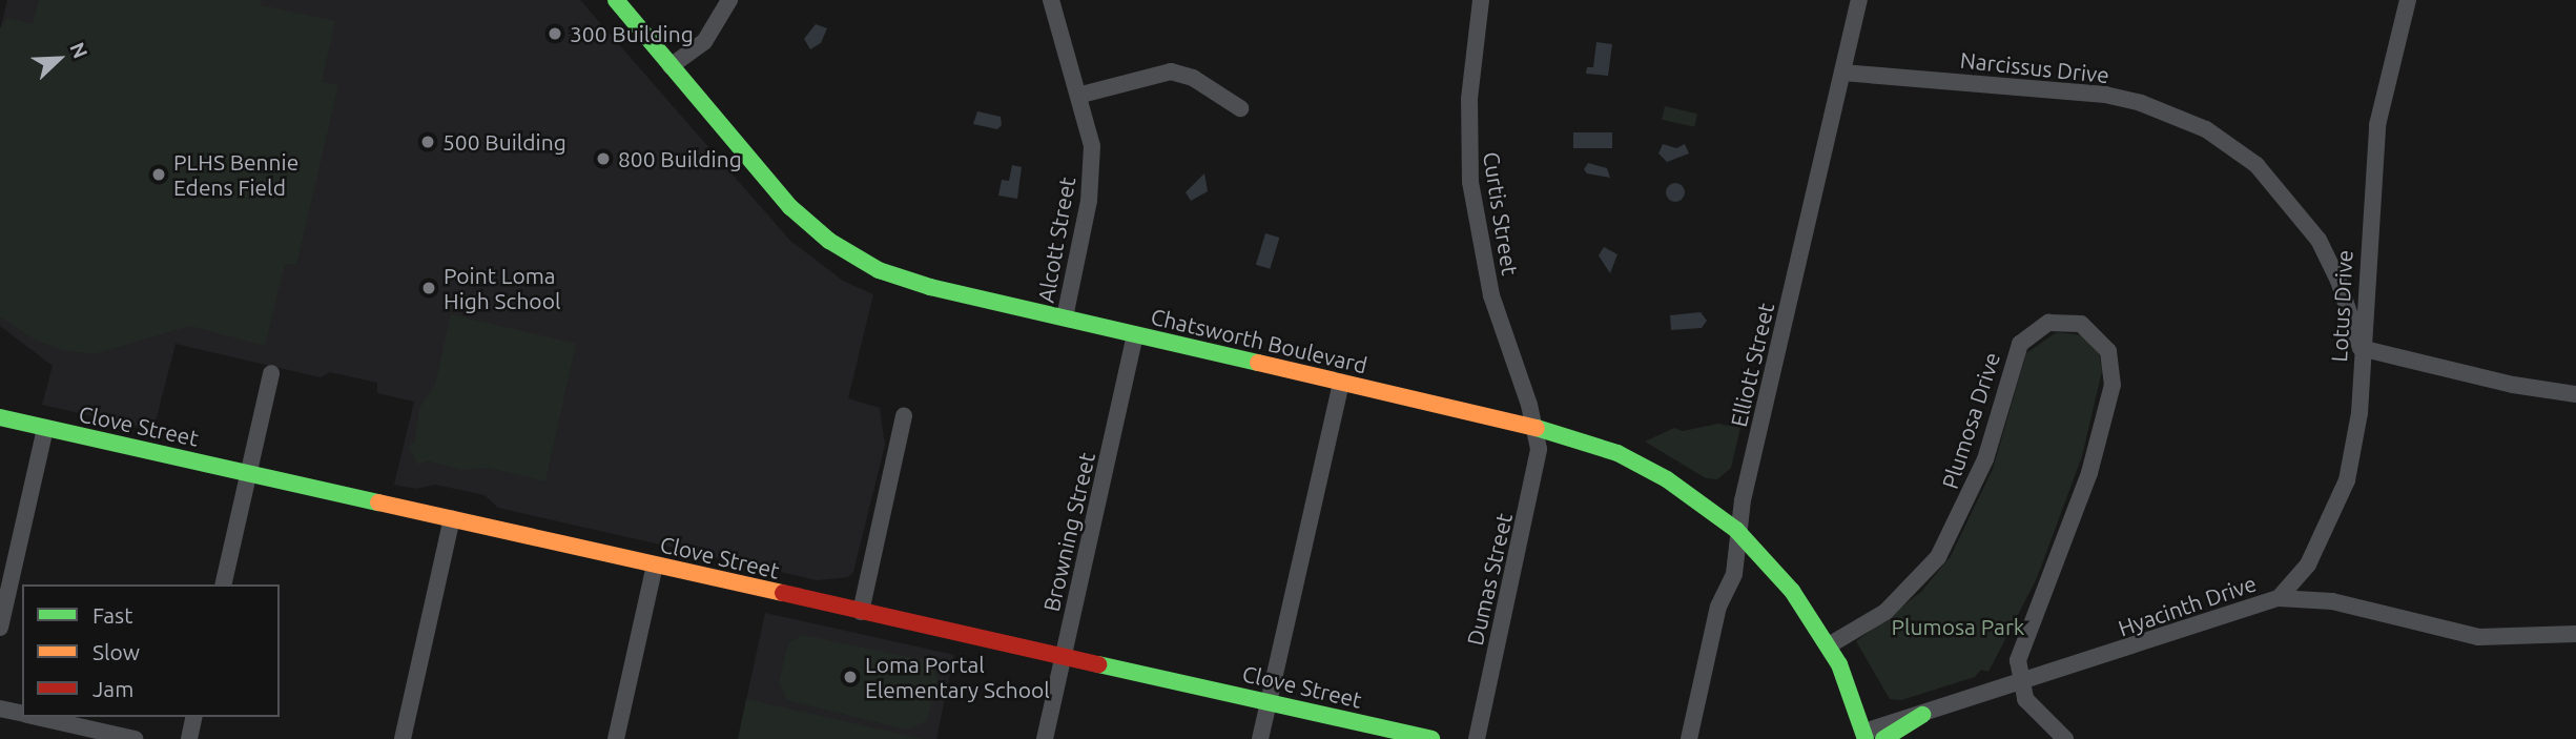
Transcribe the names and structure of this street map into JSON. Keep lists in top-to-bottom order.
{
  "streets": {
    "main road": ["Chatsworth Boulevard", "Clove Street"],
    "street": [
      "Narcissus Drive",
      "Curtis Street",
      "Alcott Street",
      "Lotus Drive",
      "Elliott Street",
      "Plumosa Drive",
      "Browning Street",
      "Dumas Street",
      "Hyacinth Drive"
    ]
  },
  "crossings": [
    ["Narcissus Drive", "Lotus Drive"],
    ["Narcissus Drive", "Elliott Street"],
    ["Curtis Street", "Chatsworth Boulevard"],
    ["Curtis Street", "Dumas Street"],
    ["Alcott Street", "Chatsworth Boulevard"],
    ["Lotus Drive", "Hyacinth Drive"],
    ["Chatsworth Boulevard", "Elliott Street"],
    ["Chatsworth Boulevard", "Plumosa Drive"],
    ["Chatsworth Boulevard", "Browning Street"],
    ["Chatsworth Boulevard", "Dumas Street"],
    ["Chatsworth Boulevard", "Hyacinth Drive"],
    ["Plumosa Drive", "Hyacinth Drive"],
    ["Clove Street", "Browning Street"]
  ],
  "parks": ["Plumosa Park"],
  "places": [
    "300 Building",
    "500 Building",
    "800 Building",
    "PLHS Bennie Edens Field",
    "Point Loma High School",
    "Loma Portal Elementary School"
  ],
  "legend": ["Fast", "Slow", "Jam"],
  "north": "top right"
}
